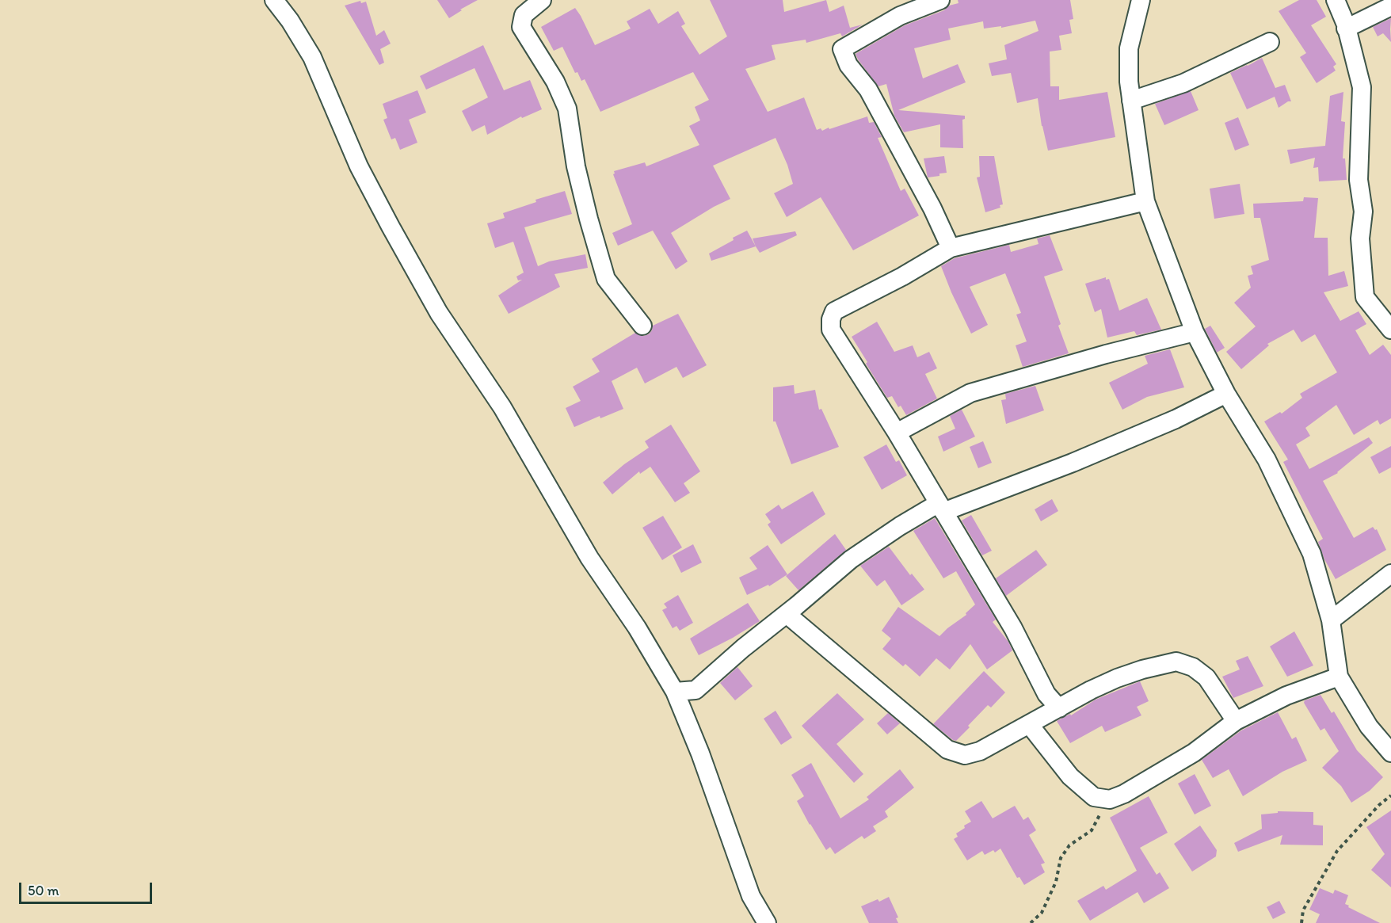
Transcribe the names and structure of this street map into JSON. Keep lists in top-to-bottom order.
{
  "scale_bar": "50 m"
}
